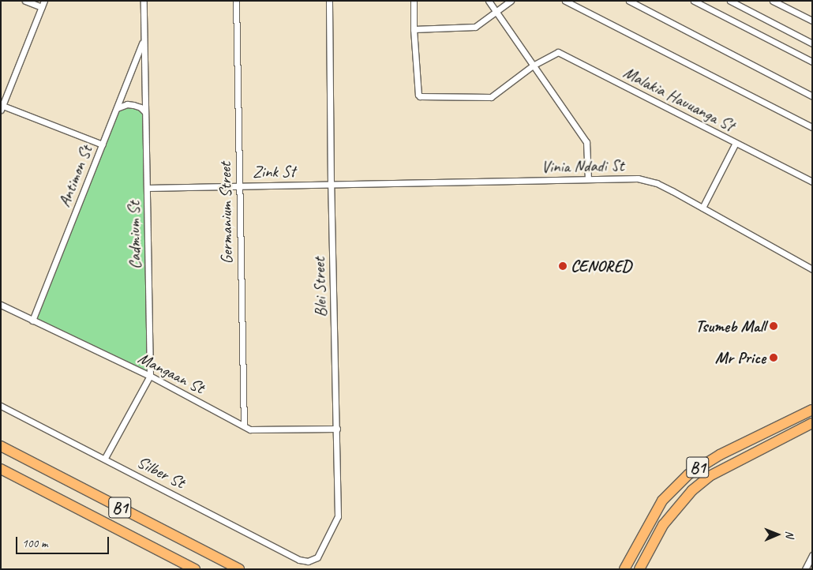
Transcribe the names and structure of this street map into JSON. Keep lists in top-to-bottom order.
{
  "streets": {
    "highway": ["B1"],
    "street": [
      "Malakia Hauuanga St",
      "Vinia Ndadi St",
      "Zink St",
      "Antimon St",
      "Germanium Street",
      "Cadmium St",
      "Blei Street",
      "Mangaan St",
      "Silber St"
    ]
  },
  "crossings": [
    ["Vinia Ndadi St", "Zink St"],
    ["Vinia Ndadi St", "Blei Street"],
    ["Zink St", "Germanium Street"],
    ["Zink St", "Cadmium St"],
    ["Zink St", "Blei Street"],
    ["Antimon St", "Cadmium St"],
    ["Antimon St", "Mangaan St"],
    ["Germanium Street", "Mangaan St"],
    ["Cadmium St", "Mangaan St"],
    ["Blei Street", "Mangaan St"],
    ["Blei Street", "Silber St"]
  ],
  "places": ["CENORED", "Tsumeb Mall", "Mr Price"],
  "scale_bar": "100 m",
  "north": "right"
}
